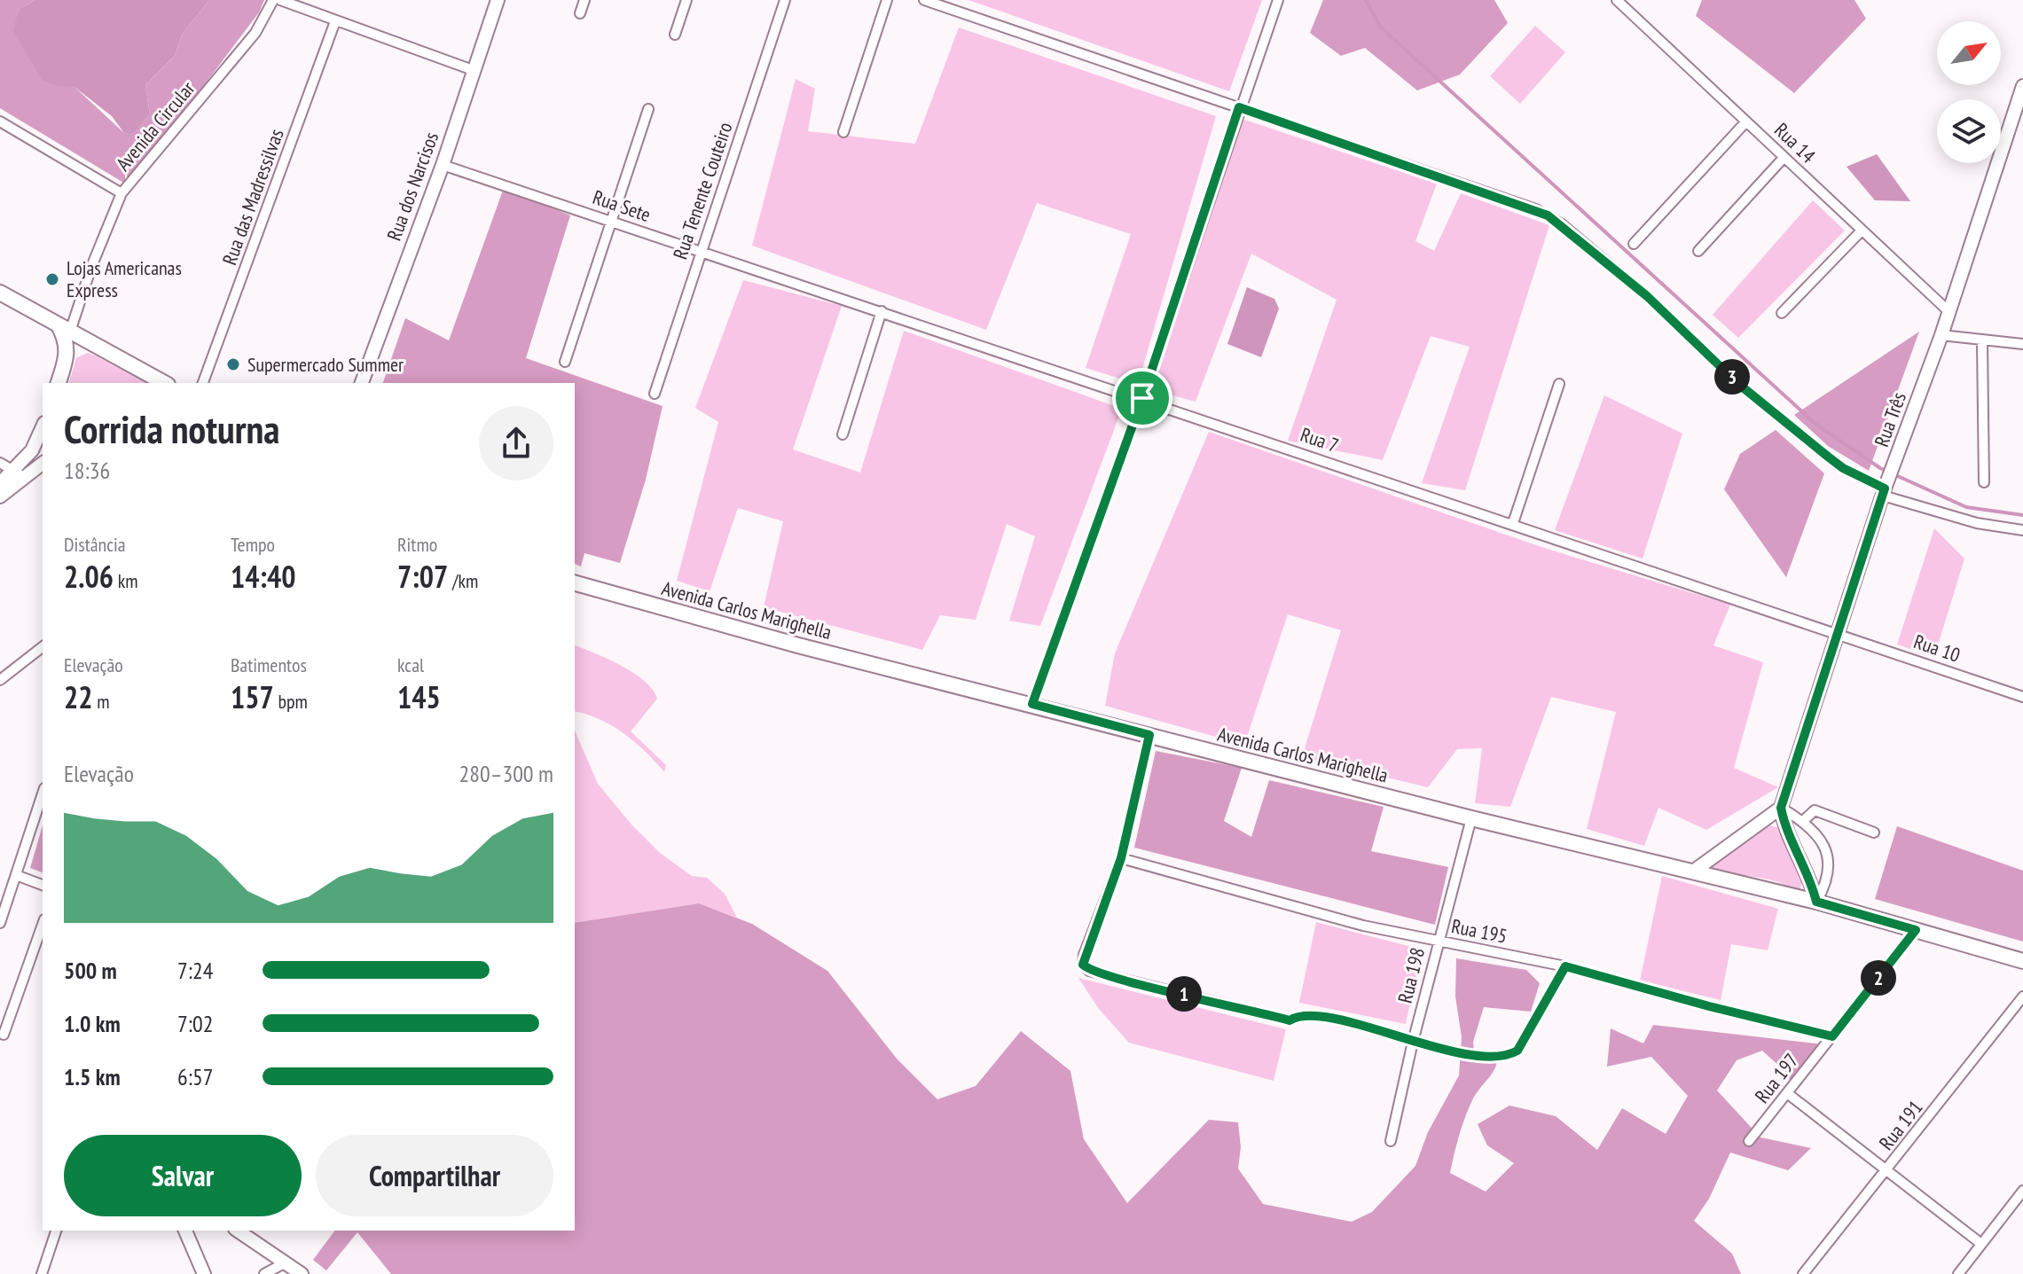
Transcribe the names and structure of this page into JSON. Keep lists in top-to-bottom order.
{
  "streets": {
    "main road": ["Rua dos Narcisos", "Rua Três", "Avenida Carlos Marighella"],
    "street": [
      "Avenida Circular",
      "Rua 14",
      "Rua Tenente Couteiro",
      "Rua das Madressilvas",
      "Rua Sete",
      "Rua 7",
      "Rua 10",
      "Rua 195",
      "Rua 198",
      "Rua 197",
      "Rua 191"
    ]
  },
  "crossings": [
    ["Rua 14", "Rua Três"],
    ["Rua dos Narcisos", "Rua Sete"],
    ["Rua Tenente Couteiro", "Rua Sete"],
    ["Rua Sete", "Rua 7"],
    ["Rua Três", "Rua 7"],
    ["Rua Três", "Rua 10"],
    ["Rua 7", "Rua 10"],
    ["Avenida Carlos Marighella", "Rua 198"],
    ["Avenida Carlos Marighella", "Rua 197"],
    ["Rua 195", "Rua 198"],
    ["Rua 195", "Rua 197"]
  ],
  "places": ["Lojas Americanas Express", "Supermercado Summer"],
  "north": "top right",
  "page": {
    "pins": ["3", "2", "1"],
    "heading": ["Corrida noturna", "18:36"],
    "stats": [
      ["Distância", "2.06 km"],
      ["Tempo", "14:40"],
      ["Ritmo", "7:07 /km"],
      ["Elevação", "22 m"],
      ["Batimentos", "157 bpm"],
      ["kcal", "145"]
    ],
    "chart": ["Elevação", "280–300 m"],
    "list": [
      {
        "name": "500 m",
        "note": "7:24"
      },
      {
        "name": "1.0 km",
        "note": "7:02"
      },
      {
        "name": "1.5 km",
        "note": "6:57"
      }
    ],
    "buttons": ["Salvar", "Compartilhar"]
  }
}
